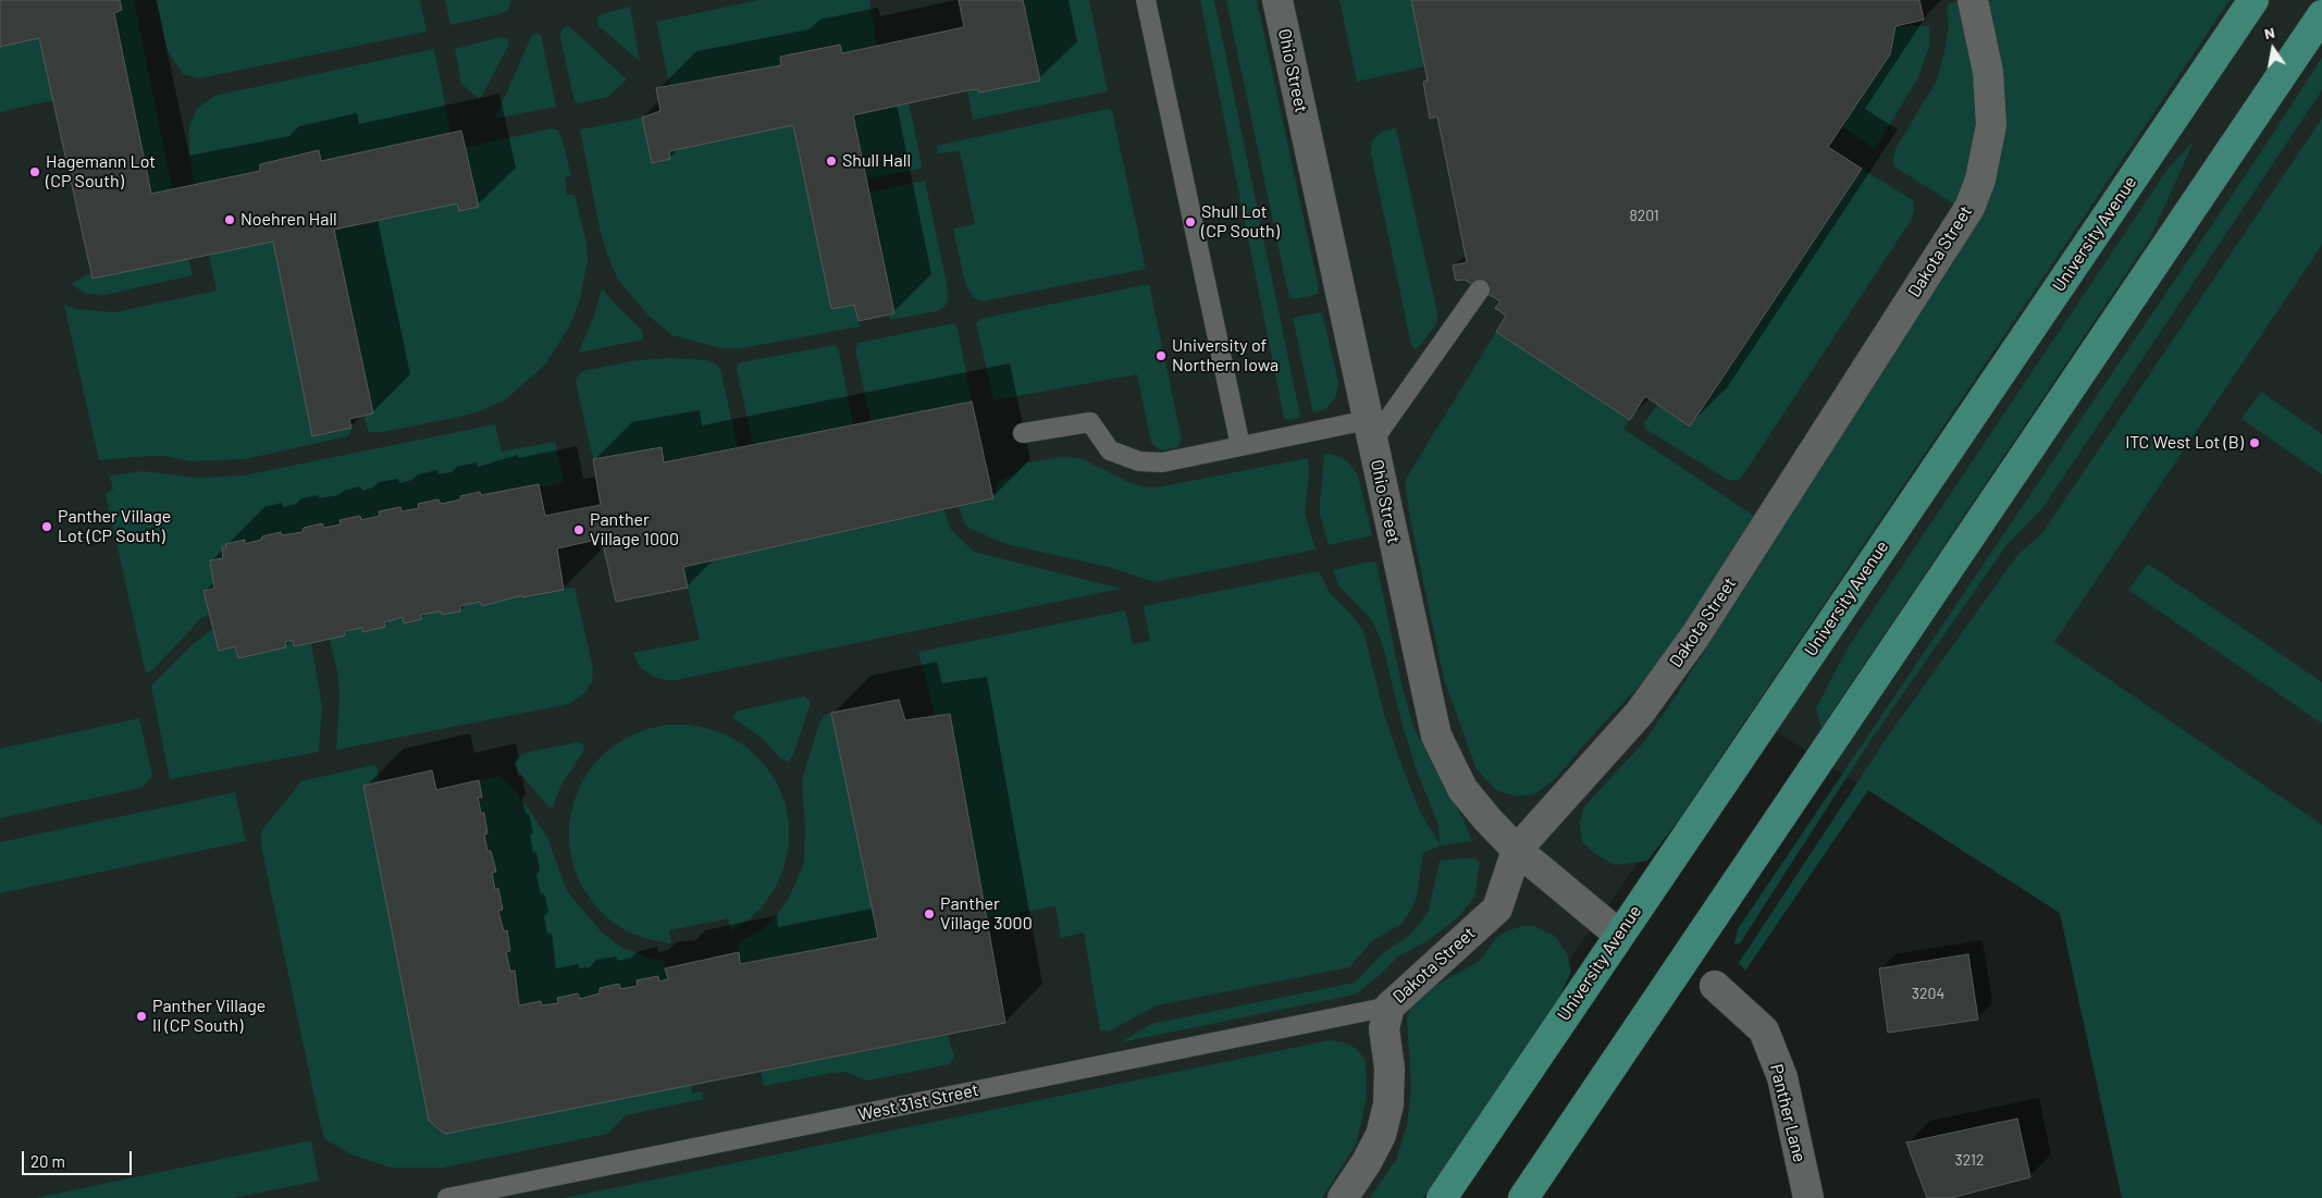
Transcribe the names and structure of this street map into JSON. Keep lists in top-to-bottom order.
{
  "streets": {
    "main road": ["University Avenue"],
    "street": ["Ohio Street", "Dakota Street", "Panther Lane"],
    "lane": ["West 31st Street"]
  },
  "crossings": [
    ["Ohio Street", "University Avenue"],
    ["Ohio Street", "Dakota Street"],
    ["Dakota Street", "West 31st Street"]
  ],
  "places": [
    "Shull Hall",
    "Hagemann Lot (CP South)",
    "Noehren Hall",
    "Shull Lot (CP South)",
    "University of Northern Iowa",
    "ITC West Lot (B)",
    "Panther Village Lot (CP South)",
    "Panther Village 1000",
    "Panther Village 3000",
    "Panther Village II (CP South)"
  ],
  "house_numbers": ["8201", "3204", "3212"],
  "scale_bar": "20 m",
  "north": "top"
}
